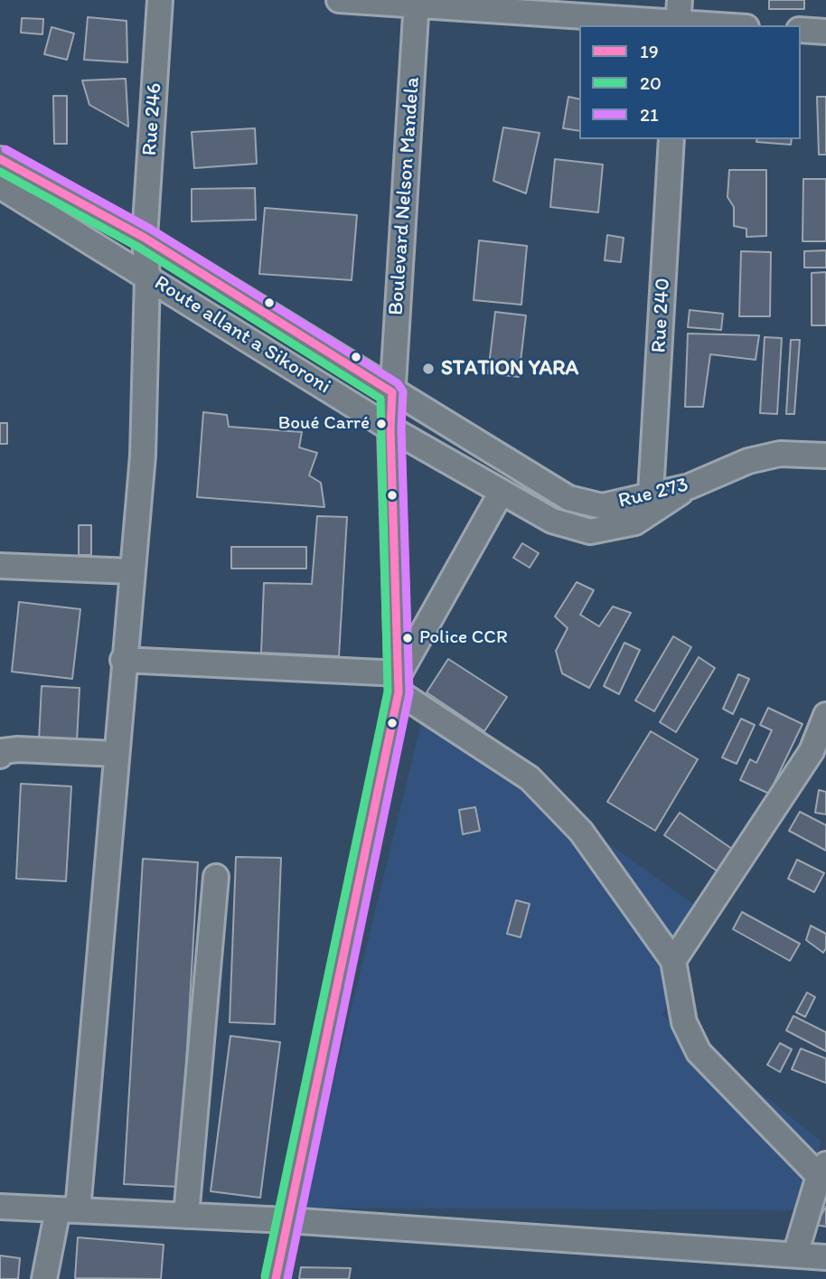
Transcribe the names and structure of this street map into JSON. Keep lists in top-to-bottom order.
{
  "streets": {
    "street": [
      "Rue 246",
      "Boulevard Nelson Mandela",
      "Rue 240",
      "Route allant a Sikoroni",
      "Rue 273"
    ]
  },
  "crossings": [
    ["Rue 246", "Route allant a Sikoroni"],
    ["Rue 246", "Rue 273"],
    ["Boulevard Nelson Mandela", "Route allant a Sikoroni"],
    ["Boulevard Nelson Mandela", "Rue 273"],
    ["Rue 240", "Route allant a Sikoroni"],
    ["Rue 240", "Rue 273"],
    ["Route allant a Sikoroni", "Rue 273"]
  ],
  "places": ["STATION YARA", "Boué Carré", "Police CCR"],
  "lines": ["transit line 21", "transit line 19", "transit line 20"],
  "legend": ["19", "20", "21"]
}
